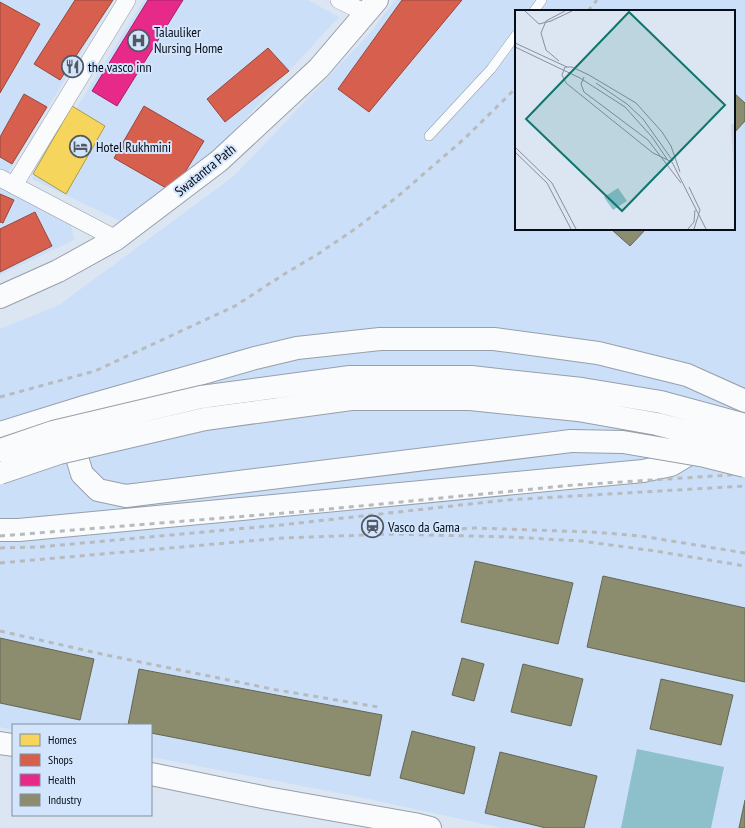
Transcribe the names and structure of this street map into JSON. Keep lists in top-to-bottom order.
{
  "streets": {
    "main road": ["Swatantra Path"]
  },
  "places": {
    "hospital": ["Talauliker Nursing Home"],
    "restaurant": ["the vasco inn"],
    "hotel": ["Hotel Rukhmini"],
    "station": ["Vasco da Gama"]
  },
  "legend": [
    "Homes",
    "Shops",
    "Health",
    "Industry"
  ]
}
